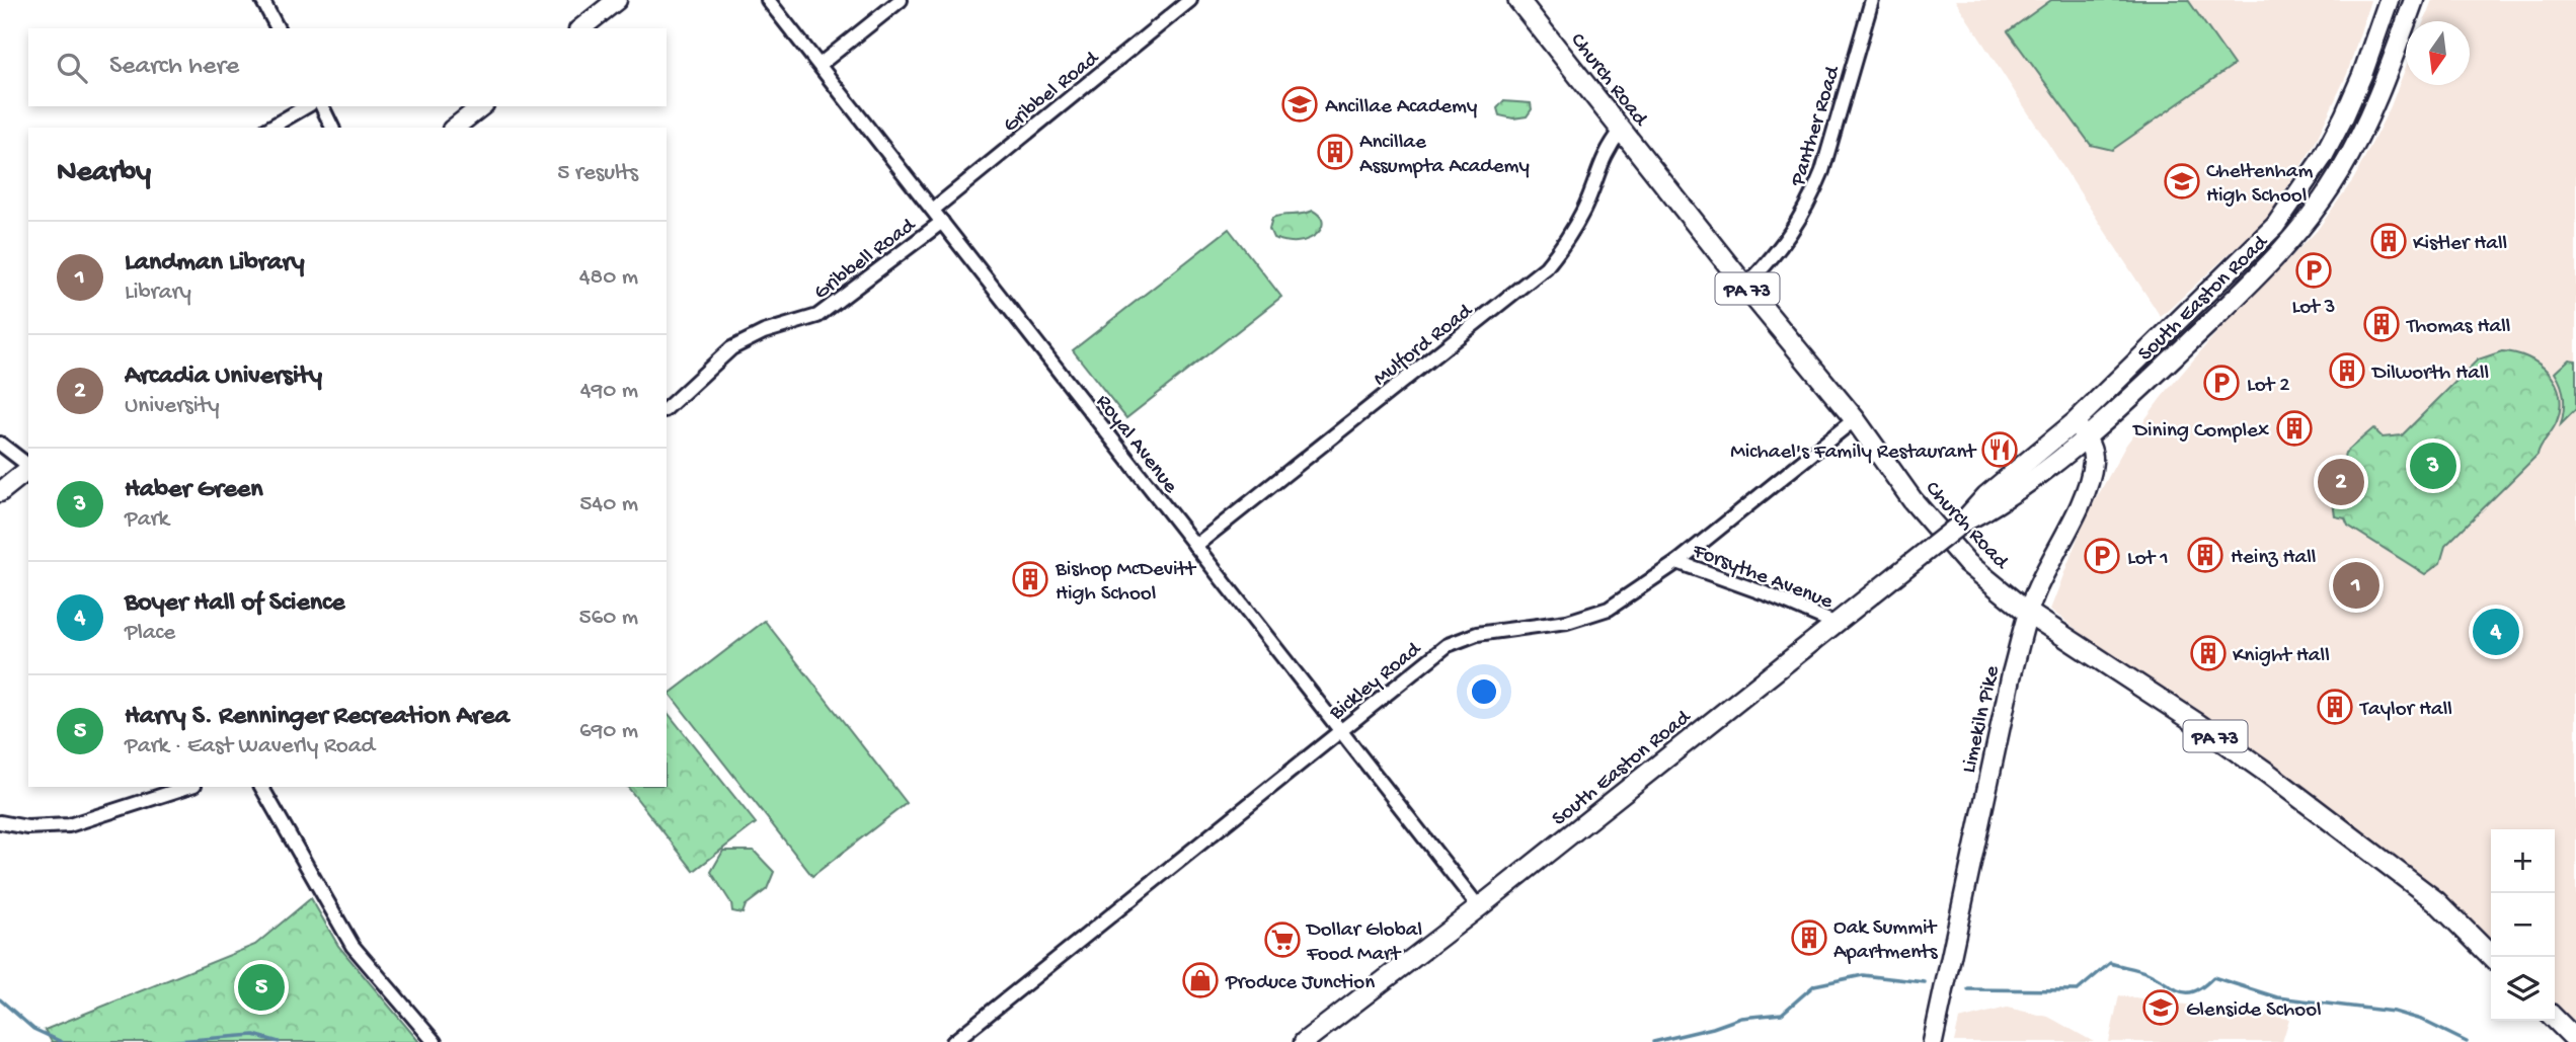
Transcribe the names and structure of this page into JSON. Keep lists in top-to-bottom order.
{
  "streets": {
    "main road": [
      "Church Road",
      "PA 73",
      "South Easton Road",
      "Limekiln Pike"
    ],
    "street": [
      "Gribbel Road",
      "Panther Road",
      "Gribbell Road",
      "Mulford Road",
      "Royal Avenue",
      "Forsythe Avenue",
      "Bickley Road"
    ]
  },
  "crossings": [
    ["Church Road", "Panther Road"],
    ["Church Road", "Mulford Road"],
    ["Church Road", "Bickley Road"],
    ["Church Road", "Limekiln Pike"],
    ["Gribbel Road", "Royal Avenue"],
    ["Gribbell Road", "Royal Avenue"],
    ["South Easton Road", "Royal Avenue"],
    ["South Easton Road", "Forsythe Avenue"],
    ["South Easton Road", "Limekiln Pike"],
    ["Mulford Road", "Royal Avenue"],
    ["Royal Avenue", "Bickley Road"],
    ["Forsythe Avenue", "Bickley Road"]
  ],
  "places": {
    "school or university": ["Ancillae Academy", "Cheltenham High School", "Glenside School"],
    "building": [
      "Ancillae Assumpta Academy",
      "Kistler Hall",
      "Thomas Hall",
      "Dilworth Hall",
      "Dining Complex",
      "Heinz Hall",
      "Bishop McDevitt High School",
      "Knight Hall",
      "Taylor Hall",
      "Oak Summit Apartments"
    ],
    "parking": ["Lot 3", "Lot 2", "Lot 1"],
    "restaurant": ["Michael's Family Restaurant"],
    "supermarket": ["Dollar Global Food Mart"],
    "shop": ["Produce Junction"]
  },
  "north": "bottom",
  "page": {
    "search": "Search here",
    "heading": ["Nearby", "5 results"],
    "list": [
      {
        "mark": "1",
        "name": "Landman Library",
        "note": "Library",
        "value": "480 m"
      },
      {
        "mark": "2",
        "name": "Arcadia University",
        "note": "University",
        "value": "490 m"
      },
      {
        "mark": "3",
        "name": "Haber Green",
        "note": "Park",
        "value": "540 m"
      },
      {
        "mark": "4",
        "name": "Boyer Hall of Science",
        "note": "Place",
        "value": "560 m"
      },
      {
        "mark": "5",
        "name": "Harry S. Renninger Recreation Area",
        "note": "Park · East Waverly Road",
        "value": "690 m"
      }
    ],
    "pins": [
      "3",
      "2",
      "1",
      "4",
      "5"
    ],
    "map_buttons": ["+", "−"]
  }
}
